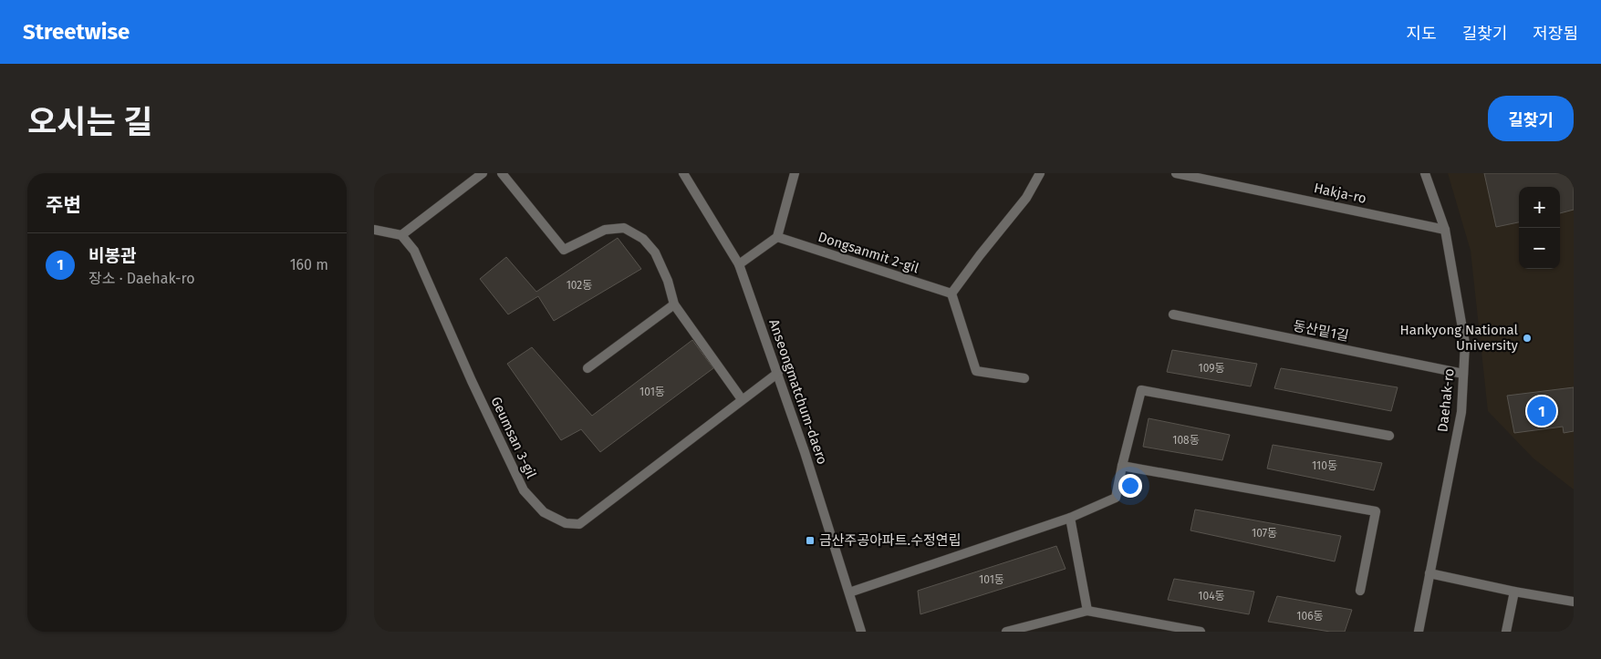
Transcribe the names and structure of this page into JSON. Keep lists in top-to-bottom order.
{
  "streets": {
    "street": [
      "Hakja-ro",
      "Dongsanmit 2-gil",
      "동산밑1길",
      "Anseongmatchum-daero",
      "Daehak-ro",
      "Geumsan 3-gil"
    ]
  },
  "crossings": [
    ["Hakja-ro", "Daehak-ro"],
    ["동산밑1길", "Daehak-ro"],
    ["Anseongmatchum-daero", "Geumsan 3-gil"]
  ],
  "places": {
    "other": ["Hankyong National University"],
    "transit": ["금산주공아파트.수정연립"]
  },
  "house_numbers": [
    "102동",
    "109동",
    "101동",
    "108동",
    "110동",
    "107동",
    "101동",
    "104동",
    "106동"
  ],
  "page": {
    "header": "Streetwise",
    "nav": ["지도", "길찾기", "저장됨"],
    "title": "오시는 길",
    "buttons": "길찾기",
    "heading": "주변",
    "map_buttons": ["+", "−"],
    "list": [
      {
        "mark": "1",
        "name": "비봉관",
        "note": "장소 · Daehak-ro",
        "value": "160 m"
      }
    ],
    "pins": "1"
  }
}
